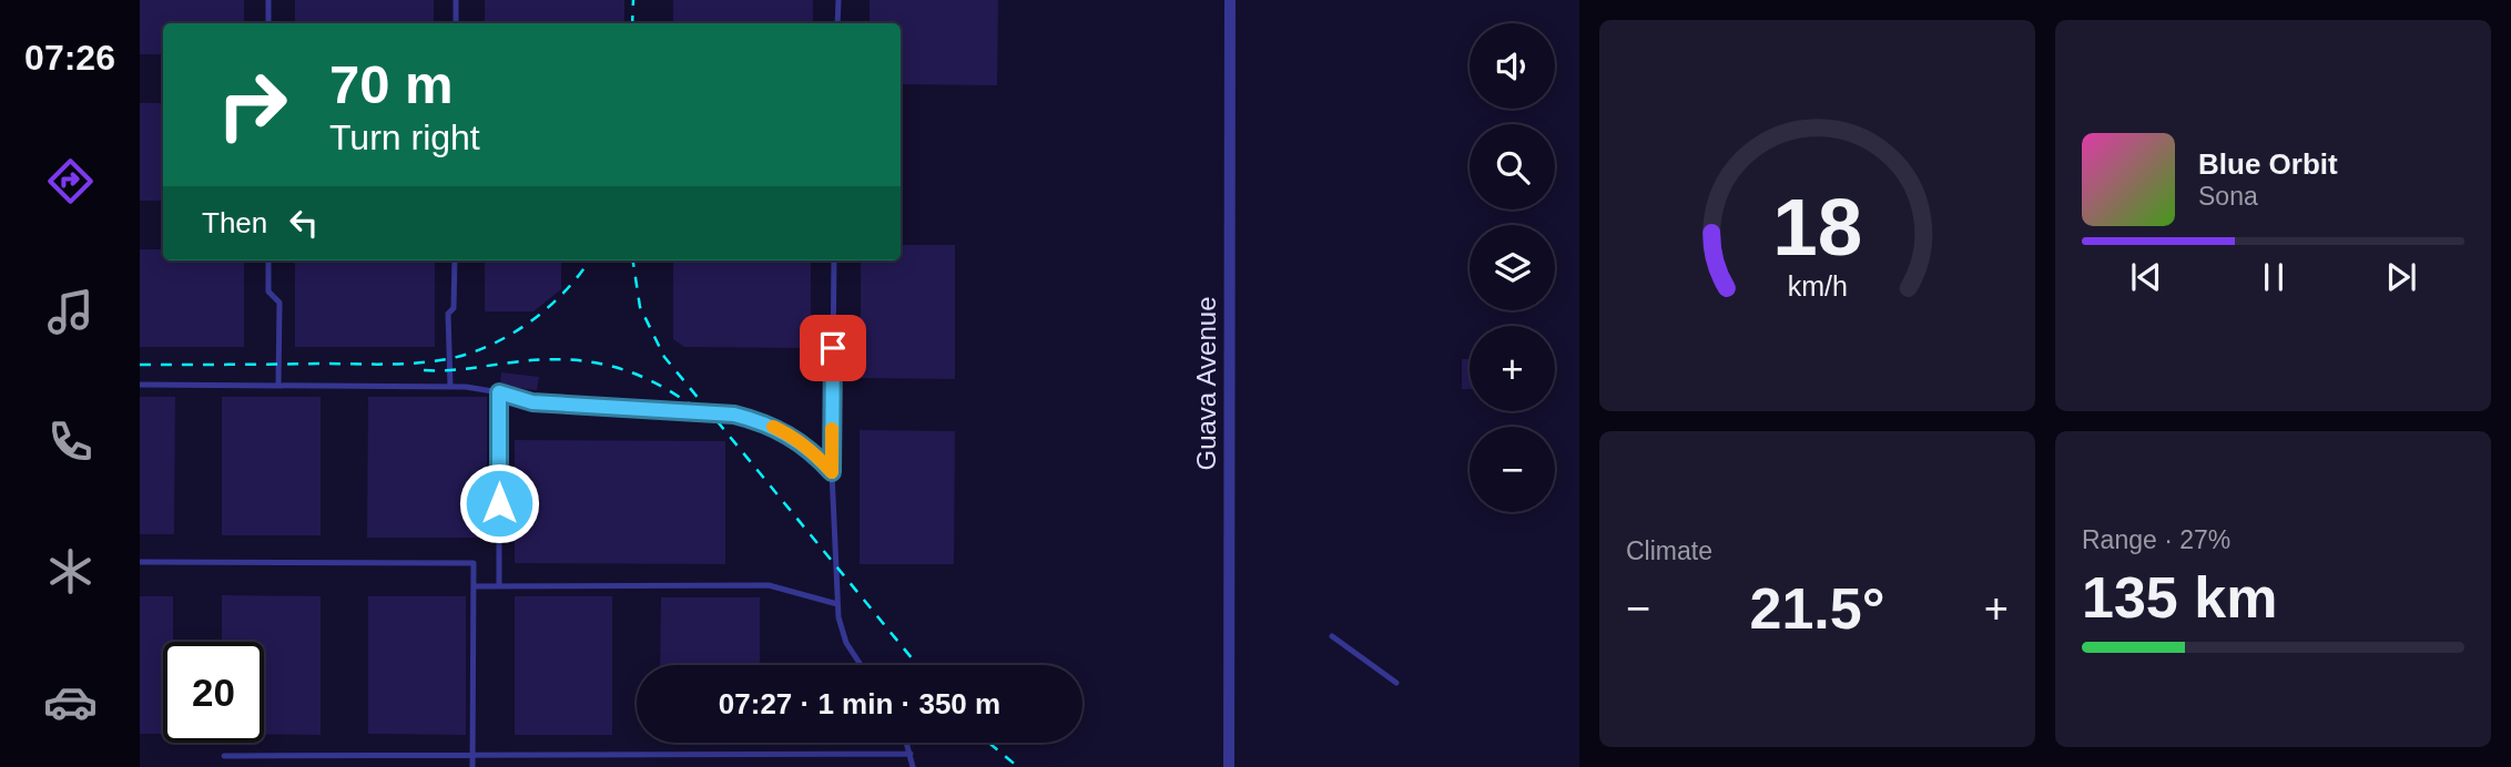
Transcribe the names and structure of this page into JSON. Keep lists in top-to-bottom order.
{
  "streets": {
    "street": ["Guava Avenue"]
  },
  "page": {
    "tabs": "07:26",
    "map_buttons": ["+", "−"],
    "turn": ["70 m", "Turn right"],
    "song": ["Blue Orbit", "Sona"],
    "then": "Then",
    "tile": [
      "Climate",
      ["Range · 27%", "135 km"]
    ],
    "heat": ["−", "21.5°", "+"],
    "limit": "20",
    "trip": "07:27 · 1 min · 350 m",
    "gauge": ["18", "km/h"]
  }
}
